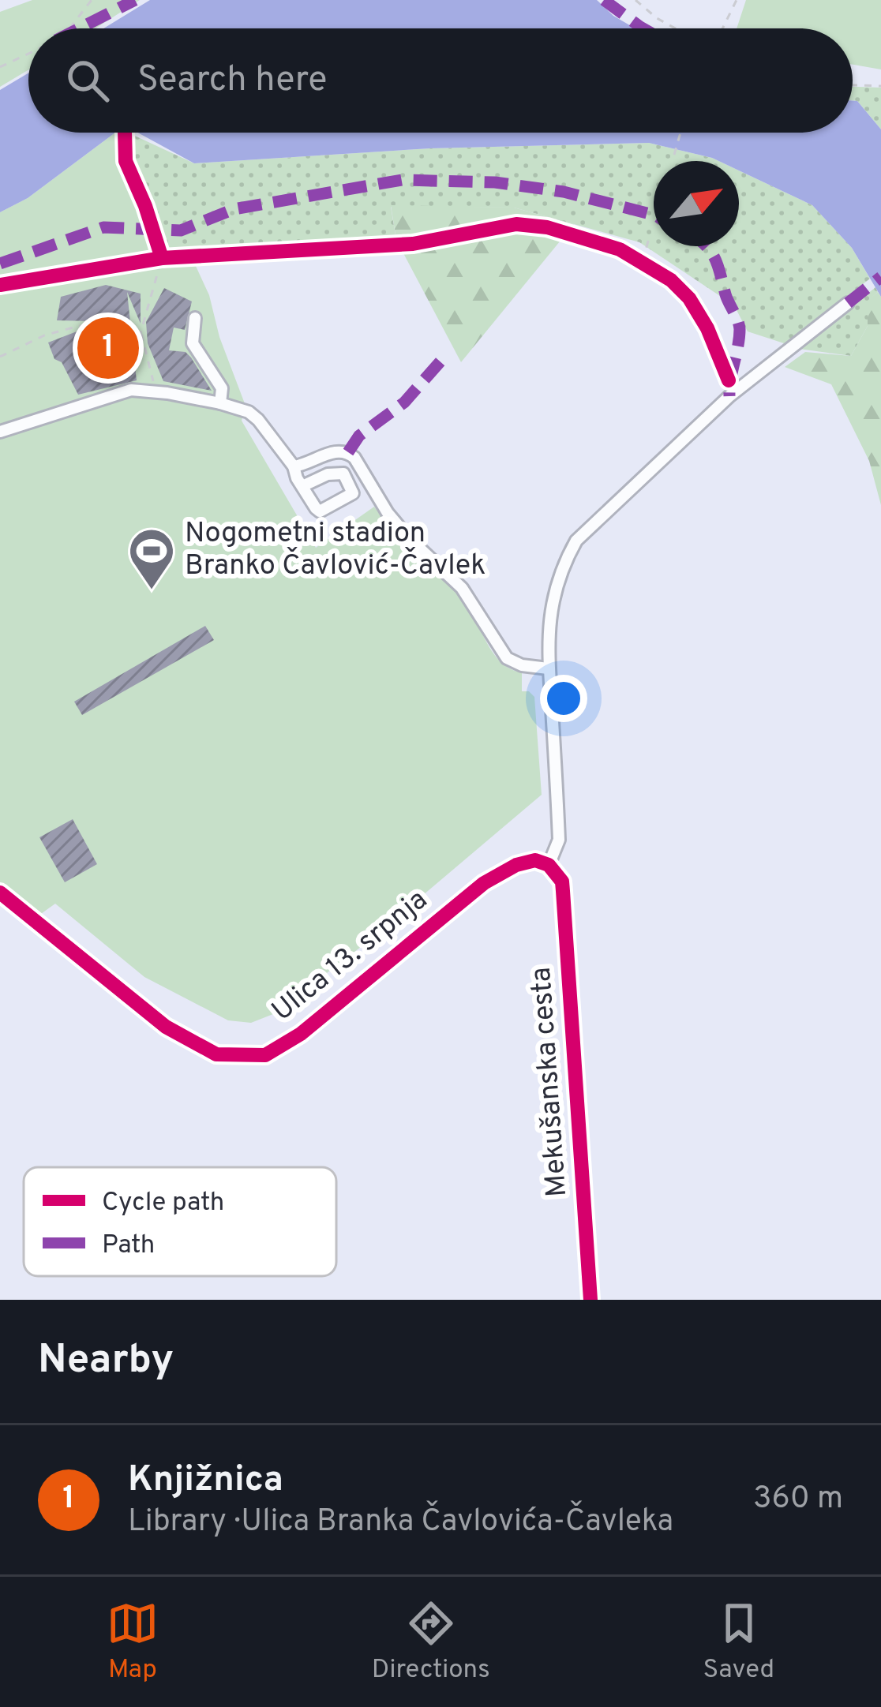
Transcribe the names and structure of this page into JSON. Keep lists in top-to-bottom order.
{
  "streets": {
    "street": ["Ulica 13. srpnja", "Mekušanska cesta"]
  },
  "crossings": [
    ["Ulica 13. srpnja", "Mekušanska cesta"]
  ],
  "places": {
    "sports": ["Nogometni stadion Branko Čavlović-Čavlek"]
  },
  "legend": ["Cycle path", "Path"],
  "north": "top right",
  "page": {
    "search": "Search here",
    "pins": "1",
    "heading": "Nearby",
    "list": [
      {
        "mark": "1",
        "name": "Knjižnica",
        "note": "Library · Ulica Branka Čavlovića-Čavleka",
        "value": "360 m"
      }
    ],
    "nav": ["Map", "Directions", "Saved"]
  }
}
